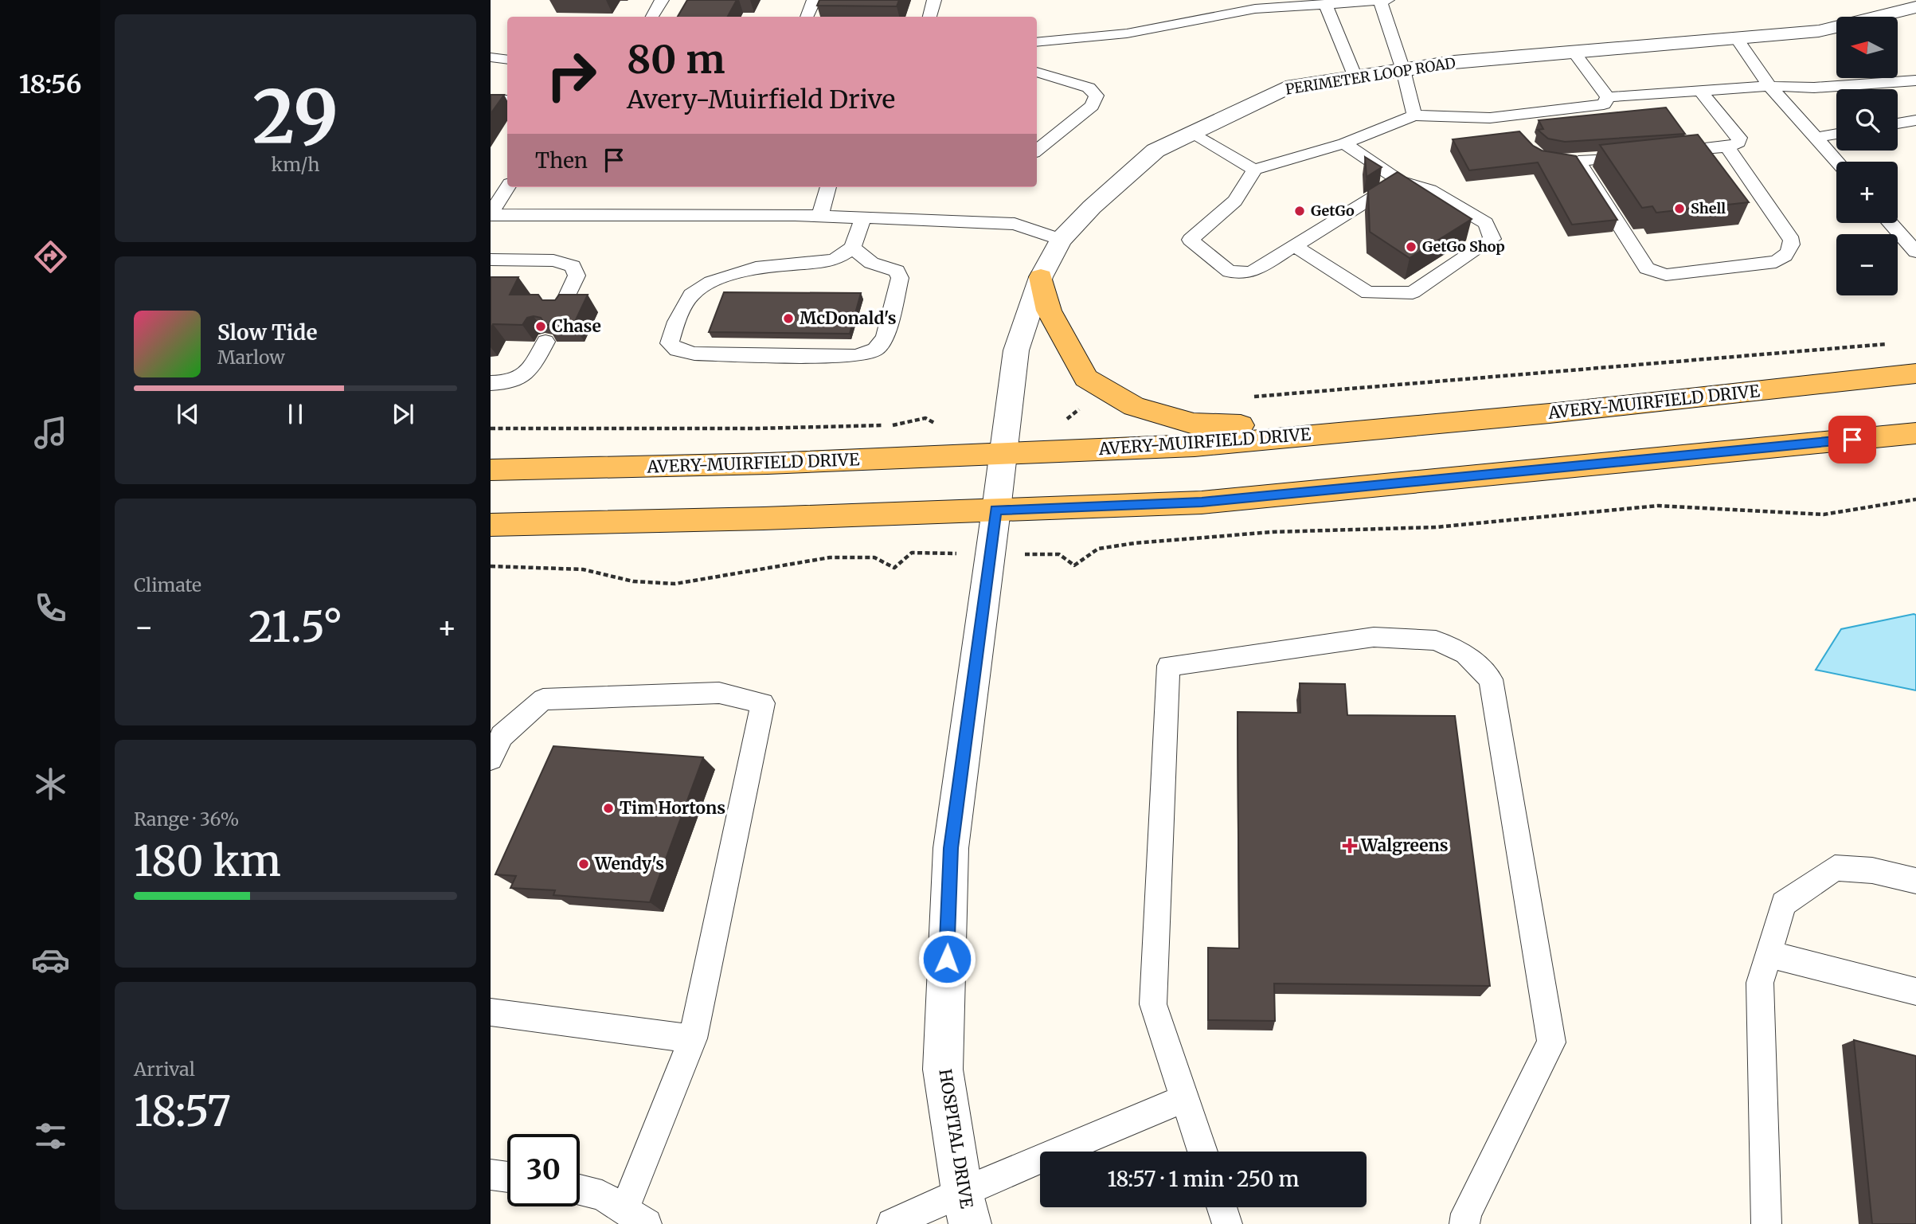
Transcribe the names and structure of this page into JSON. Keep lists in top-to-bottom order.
{
  "streets": {
    "main road": ["AVERY-MUIRFIELD DRIVE"],
    "street": ["PERIMETER LOOP ROAD", "HOSPITAL DRIVE"]
  },
  "crossings": [
    ["PERIMETER LOOP ROAD", "AVERY-MUIRFIELD DRIVE"],
    ["PERIMETER LOOP ROAD", "HOSPITAL DRIVE"],
    ["AVERY-MUIRFIELD DRIVE", "HOSPITAL DRIVE"]
  ],
  "places": {
    "other": [
      "Shell",
      "GetGo",
      "GetGo Shop",
      "McDonald's",
      "Chase",
      "Tim Hortons",
      "Wendy's"
    ],
    "health": ["Walgreens"]
  },
  "north": "left",
  "page": {
    "tabs": "18:56",
    "tile": [
      ["29", "km/h"],
      "Climate",
      ["Range · 36%", "180 km"],
      ["Arrival", "18:57"]
    ],
    "map_buttons": ["+", "−"],
    "turn": ["80 m", "Avery-Muirfield Drive"],
    "then": "Then",
    "song": ["Slow Tide", "Marlow"],
    "heat": ["−", "21.5°", "+"],
    "limit": "30",
    "trip": "18:57 · 1 min · 250 m"
  }
}
